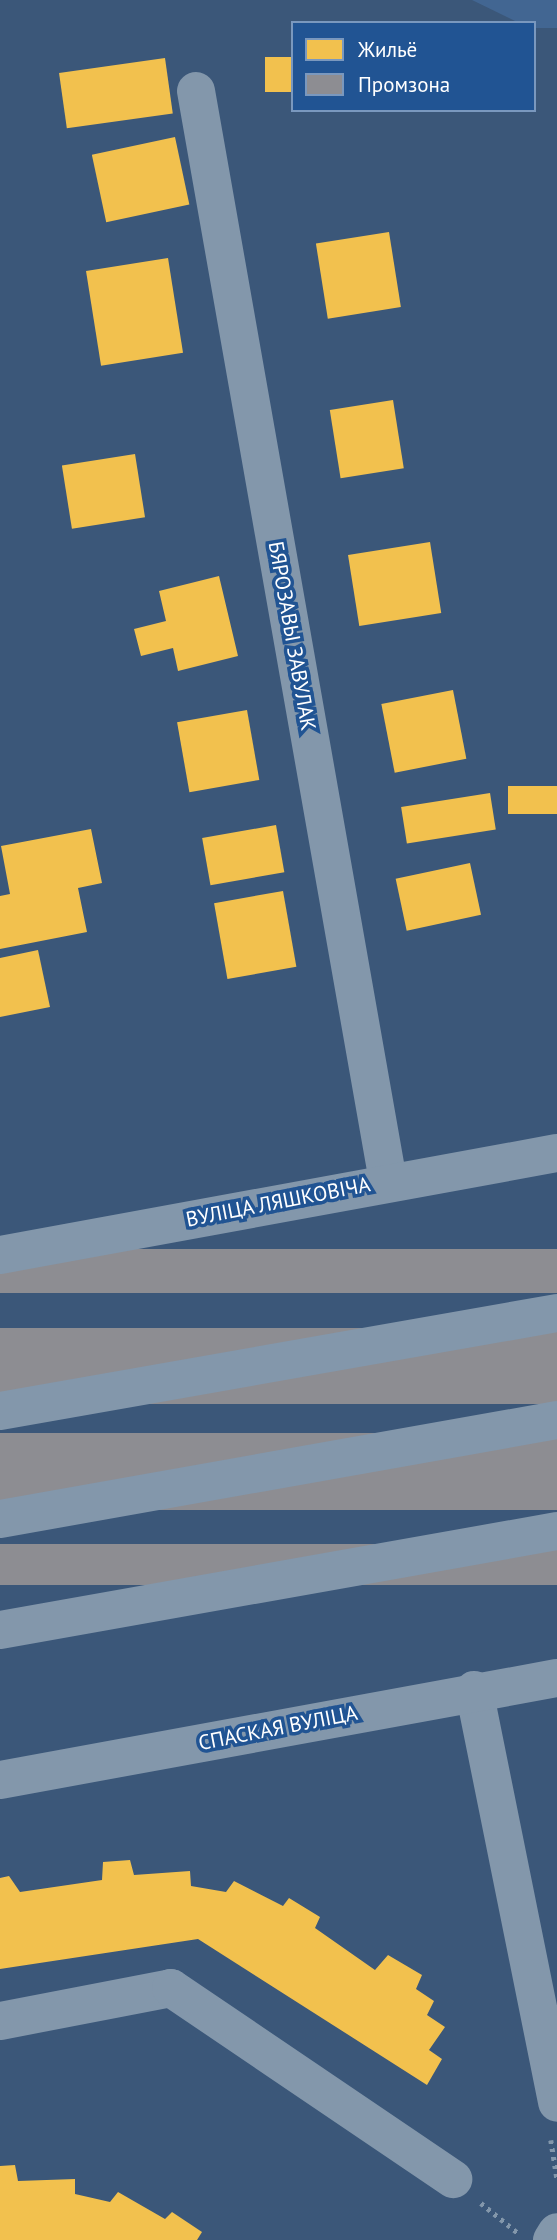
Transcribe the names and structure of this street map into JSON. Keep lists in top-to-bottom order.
{
  "streets": {
    "street": ["БЯРОЗАВЫ ЗАВУЛАК", "ВУЛІЦА ЛЯШКОВІЧА", "СПАСКАЯ ВУЛІЦА"]
  },
  "crossings": [
    ["БЯРОЗАВЫ ЗАВУЛАК", "ВУЛІЦА ЛЯШКОВІЧА"]
  ],
  "legend": ["Жильё", "Промзона"]
}
